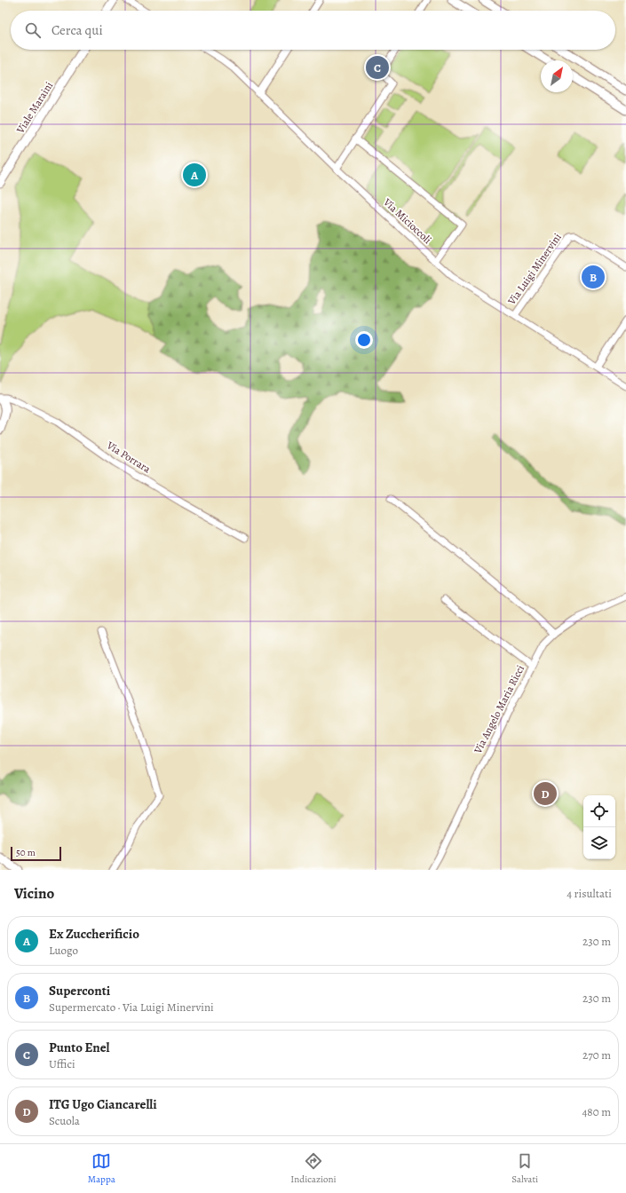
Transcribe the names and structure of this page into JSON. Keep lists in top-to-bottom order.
{
  "streets": {
    "main road": ["Viale Maraini", "Via Porrara"],
    "street": ["Via Micioccoli", "Via Luigi Minervini", "Via Angelo Maria Ricci"]
  },
  "crossings": [
    ["Via Micioccoli", "Via Luigi Minervini"]
  ],
  "scale_bar": "50 m",
  "north": "top right",
  "page": {
    "search": "Cerca qui",
    "pins": [
      "C",
      "A",
      "B",
      "D"
    ],
    "scale": "50 m",
    "heading": ["Vicino", "4 risultati"],
    "list": [
      {
        "mark": "A",
        "name": "Ex Zuccherificio",
        "note": "Luogo",
        "value": "230 m"
      },
      {
        "mark": "B",
        "name": "Superconti",
        "note": "Supermercato · Via Luigi Minervini",
        "value": "230 m"
      },
      {
        "mark": "C",
        "name": "Punto Enel",
        "note": "Uffici",
        "value": "270 m"
      },
      {
        "mark": "D",
        "name": "ITG Ugo Ciancarelli",
        "note": "Scuola",
        "value": "480 m"
      }
    ],
    "nav": ["Mappa", "Indicazioni", "Salvati"]
  }
}
